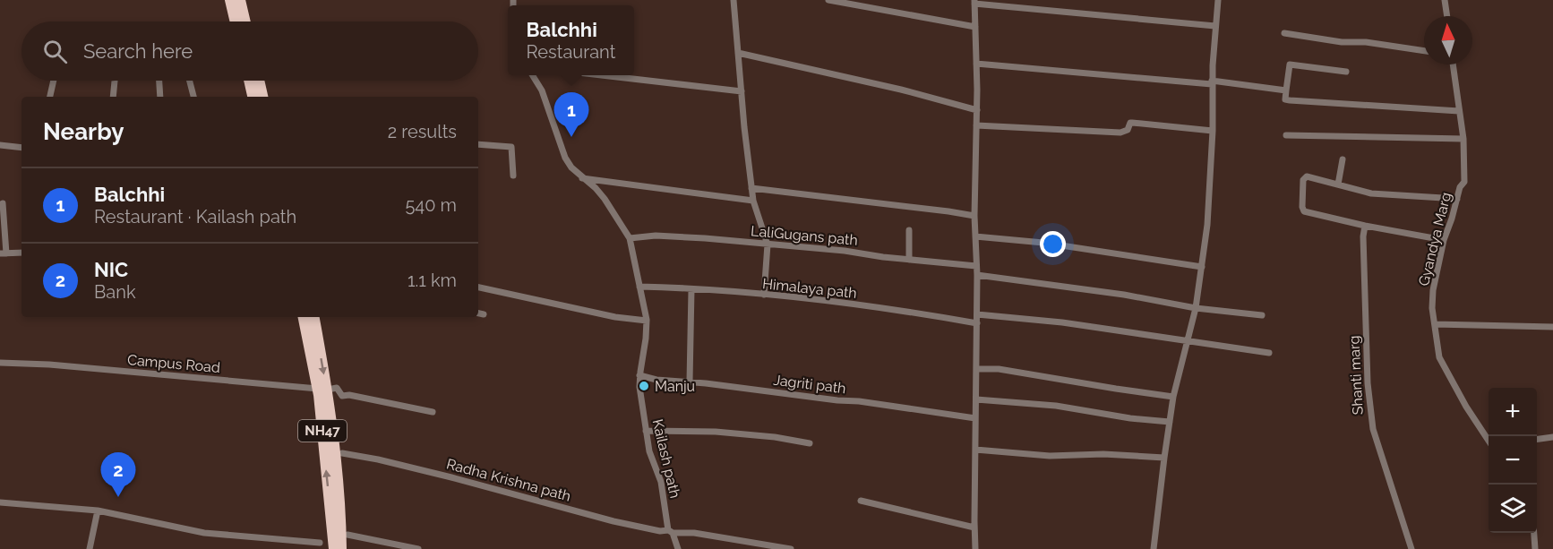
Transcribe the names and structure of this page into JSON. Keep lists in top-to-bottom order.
{
  "streets": {
    "highway": ["NH47"],
    "street": [
      "LaliGugans path",
      "Gyandya Marg",
      "Himalaya path",
      "Campus Road",
      "Shanti marg",
      "Jagriti path",
      "Kailash path",
      "Radha Krishna path"
    ]
  },
  "crossings": [
    ["LaliGugans path", "Kailash path"],
    ["Himalaya path", "Kailash path"],
    ["Campus Road", "NH47"],
    ["Jagriti path", "Kailash path"],
    ["Kailash path", "Radha Krishna path"]
  ],
  "places": ["Manju"],
  "north": "top",
  "page": {
    "popup": ["Balchhi", "Restaurant"],
    "search": "Search here",
    "pins": ["1", "2"],
    "heading": ["Nearby", "2 results"],
    "list": [
      {
        "mark": "1",
        "name": "Balchhi",
        "note": "Restaurant · Kailash path",
        "value": "540 m"
      },
      {
        "mark": "2",
        "name": "NIC",
        "note": "Bank",
        "value": "1.1 km"
      }
    ],
    "map_buttons": ["+", "−"]
  }
}
